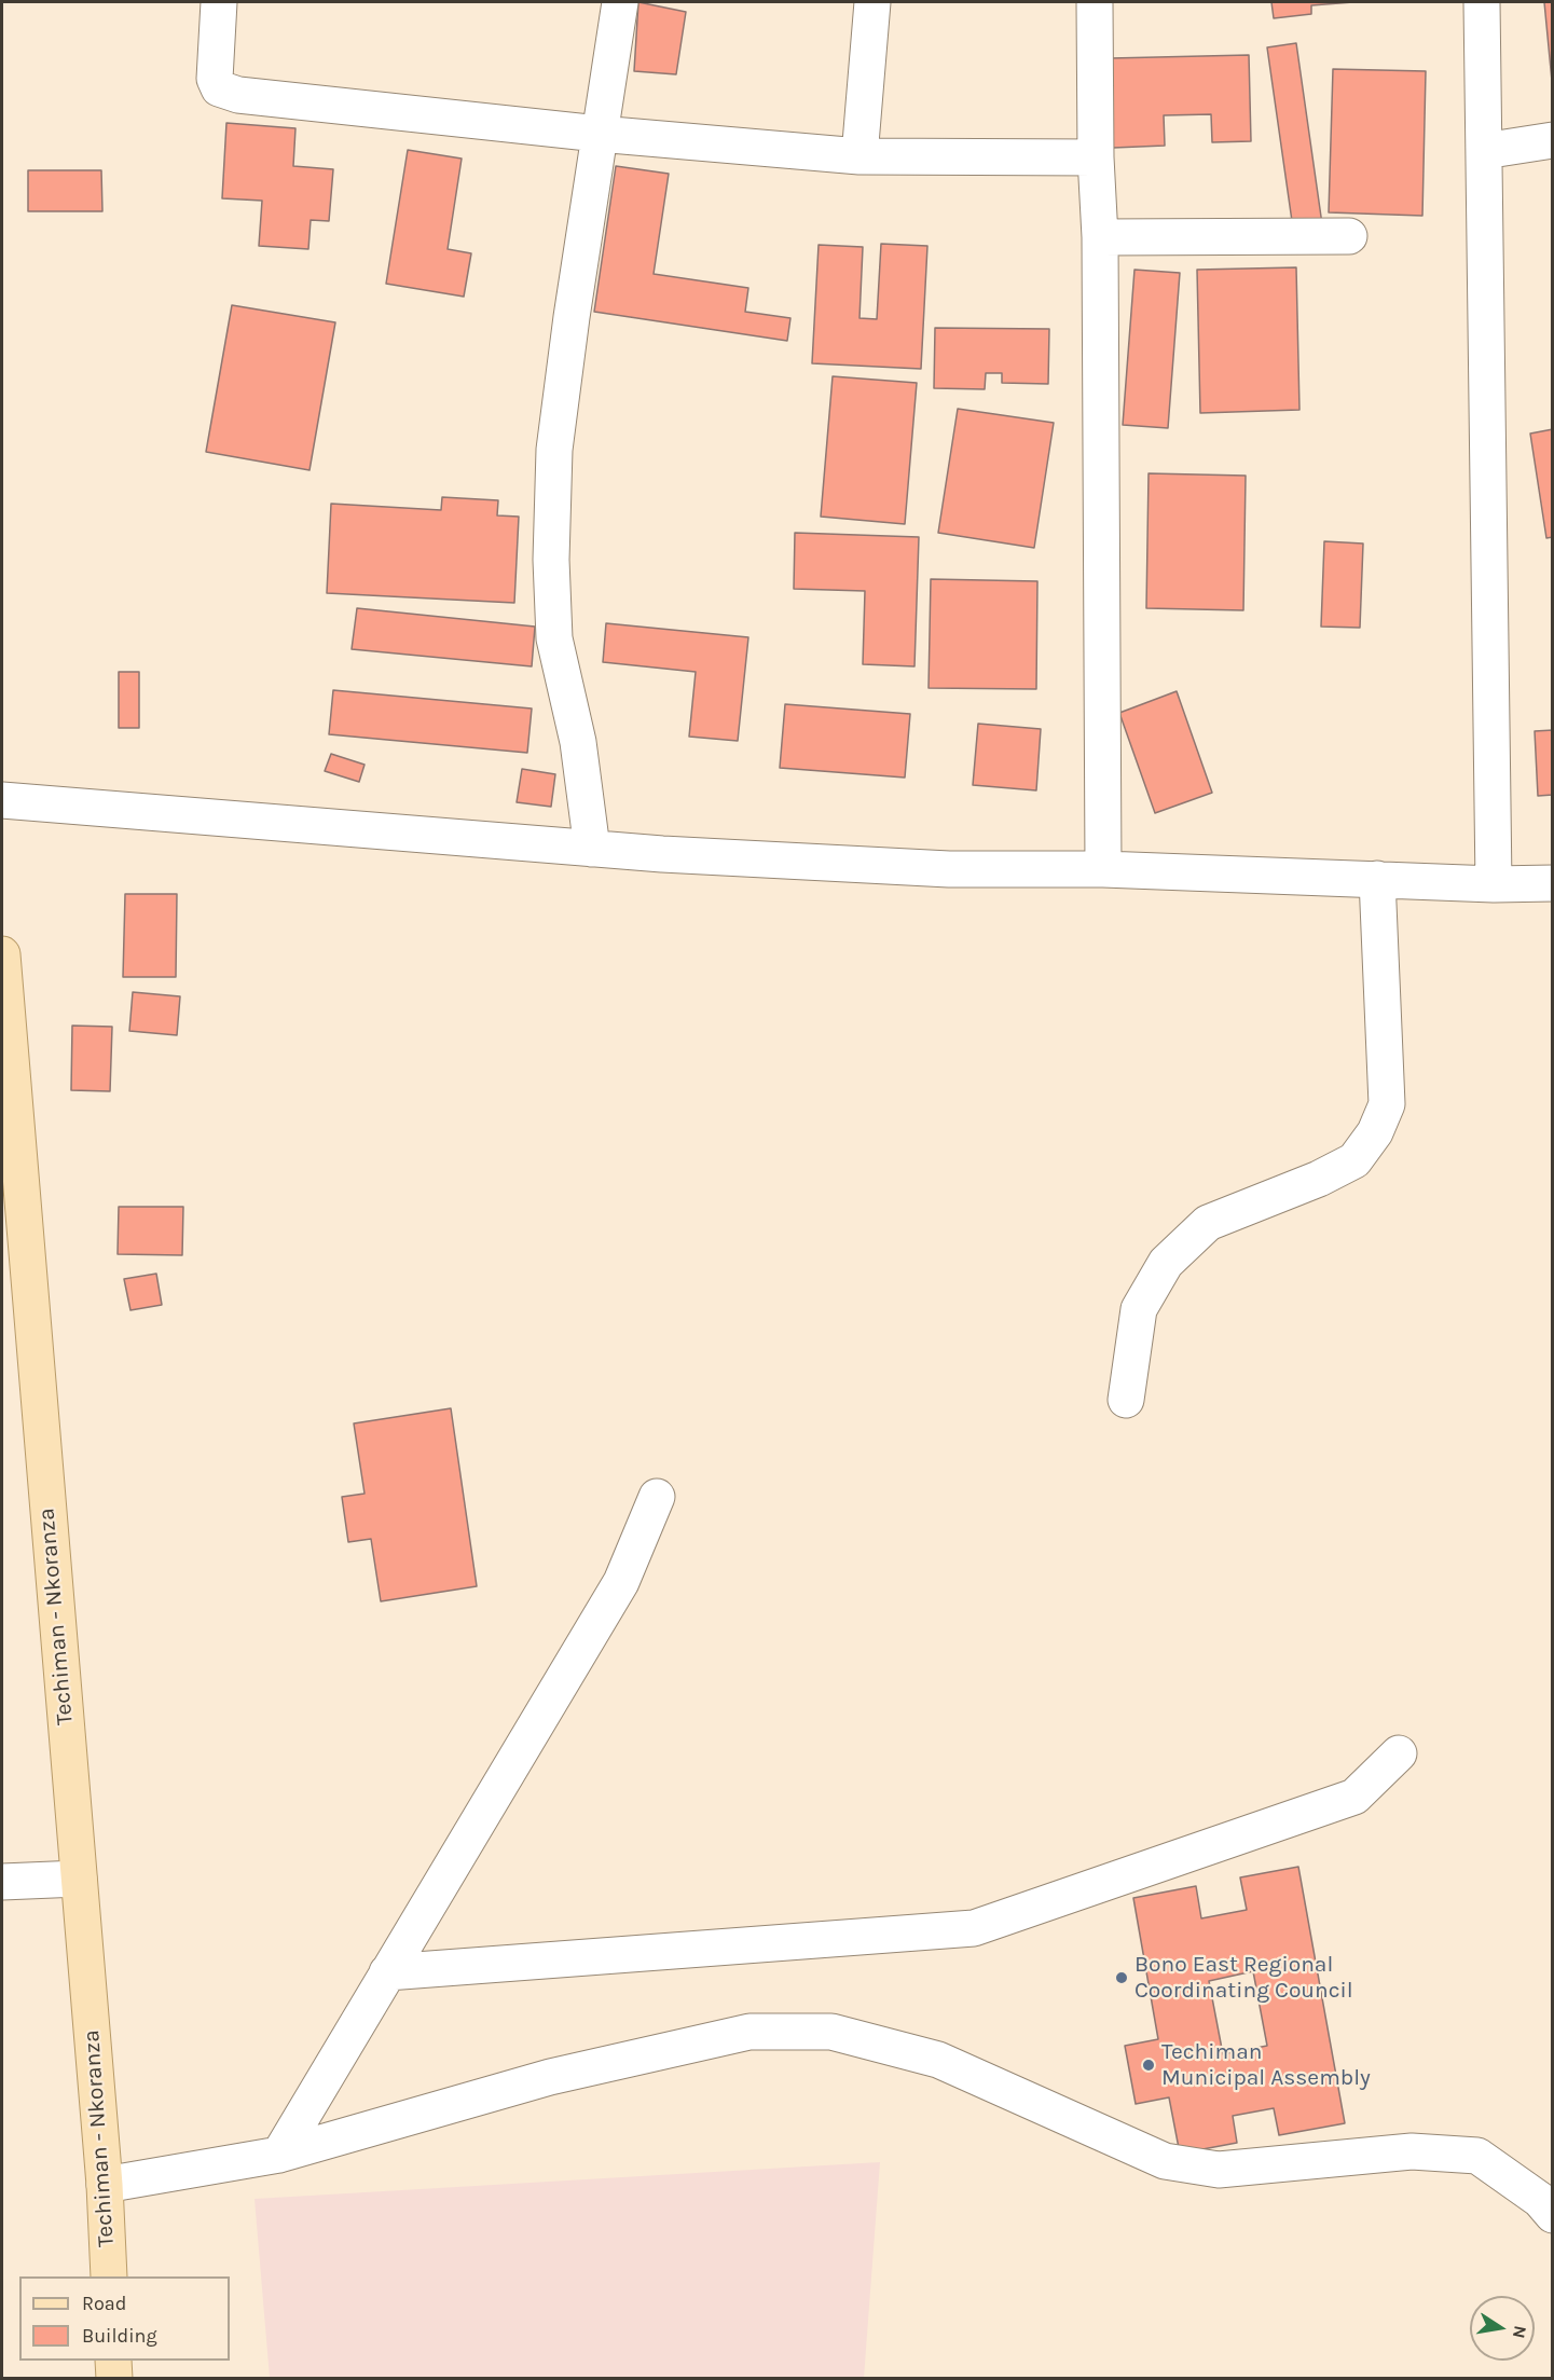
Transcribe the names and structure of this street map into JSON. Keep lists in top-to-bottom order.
{
  "streets": {
    "main road": ["Techiman - Nkoranza"]
  },
  "places": ["Bono East Regional Coordinating Council", "Techiman Municipal Assembly"],
  "legend": ["Road", "Building"],
  "north": "right"
}
